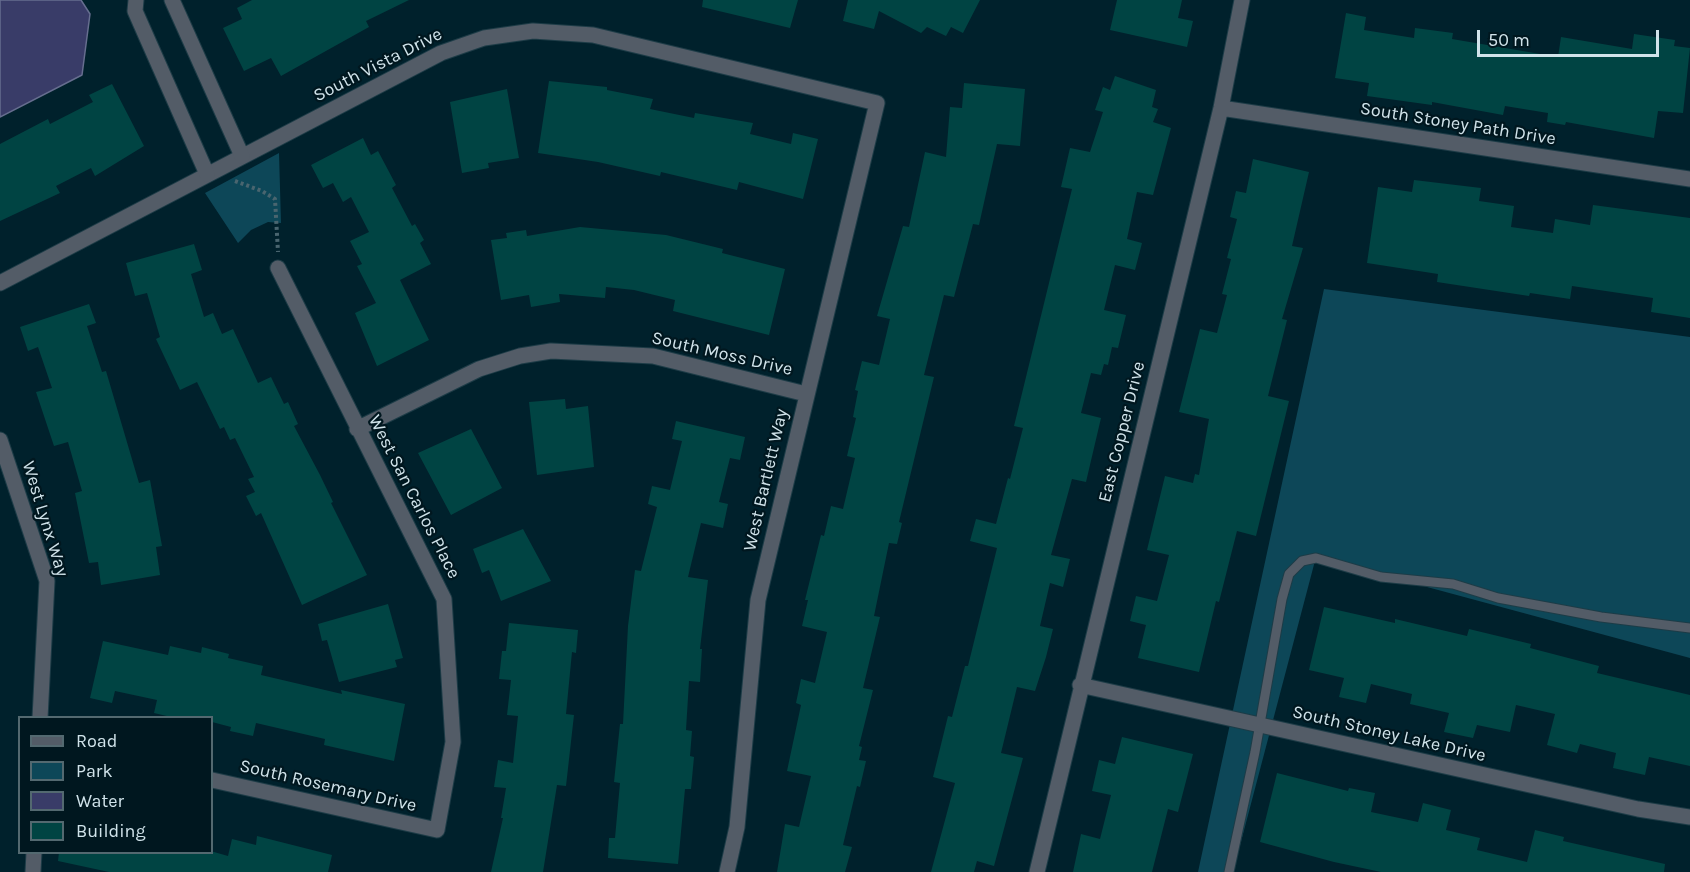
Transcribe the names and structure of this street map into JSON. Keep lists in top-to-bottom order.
{
  "streets": {
    "street": [
      "South Vista Drive",
      "South Stoney Path Drive",
      "South Moss Drive",
      "East Copper Drive",
      "West Bartlett Way",
      "West San Carlos Place",
      "West Lynx Way",
      "South Stoney Lake Drive",
      "South Rosemary Drive"
    ]
  },
  "crossings": [
    ["South Vista Drive", "West Bartlett Way"],
    ["South Stoney Path Drive", "East Copper Drive"],
    ["South Moss Drive", "West Bartlett Way"],
    ["South Moss Drive", "West San Carlos Place"],
    ["East Copper Drive", "South Stoney Lake Drive"],
    ["West San Carlos Place", "South Rosemary Drive"]
  ],
  "legend": [
    "Road",
    "Park",
    "Water",
    "Building"
  ],
  "scale_bar": "50 m"
}
